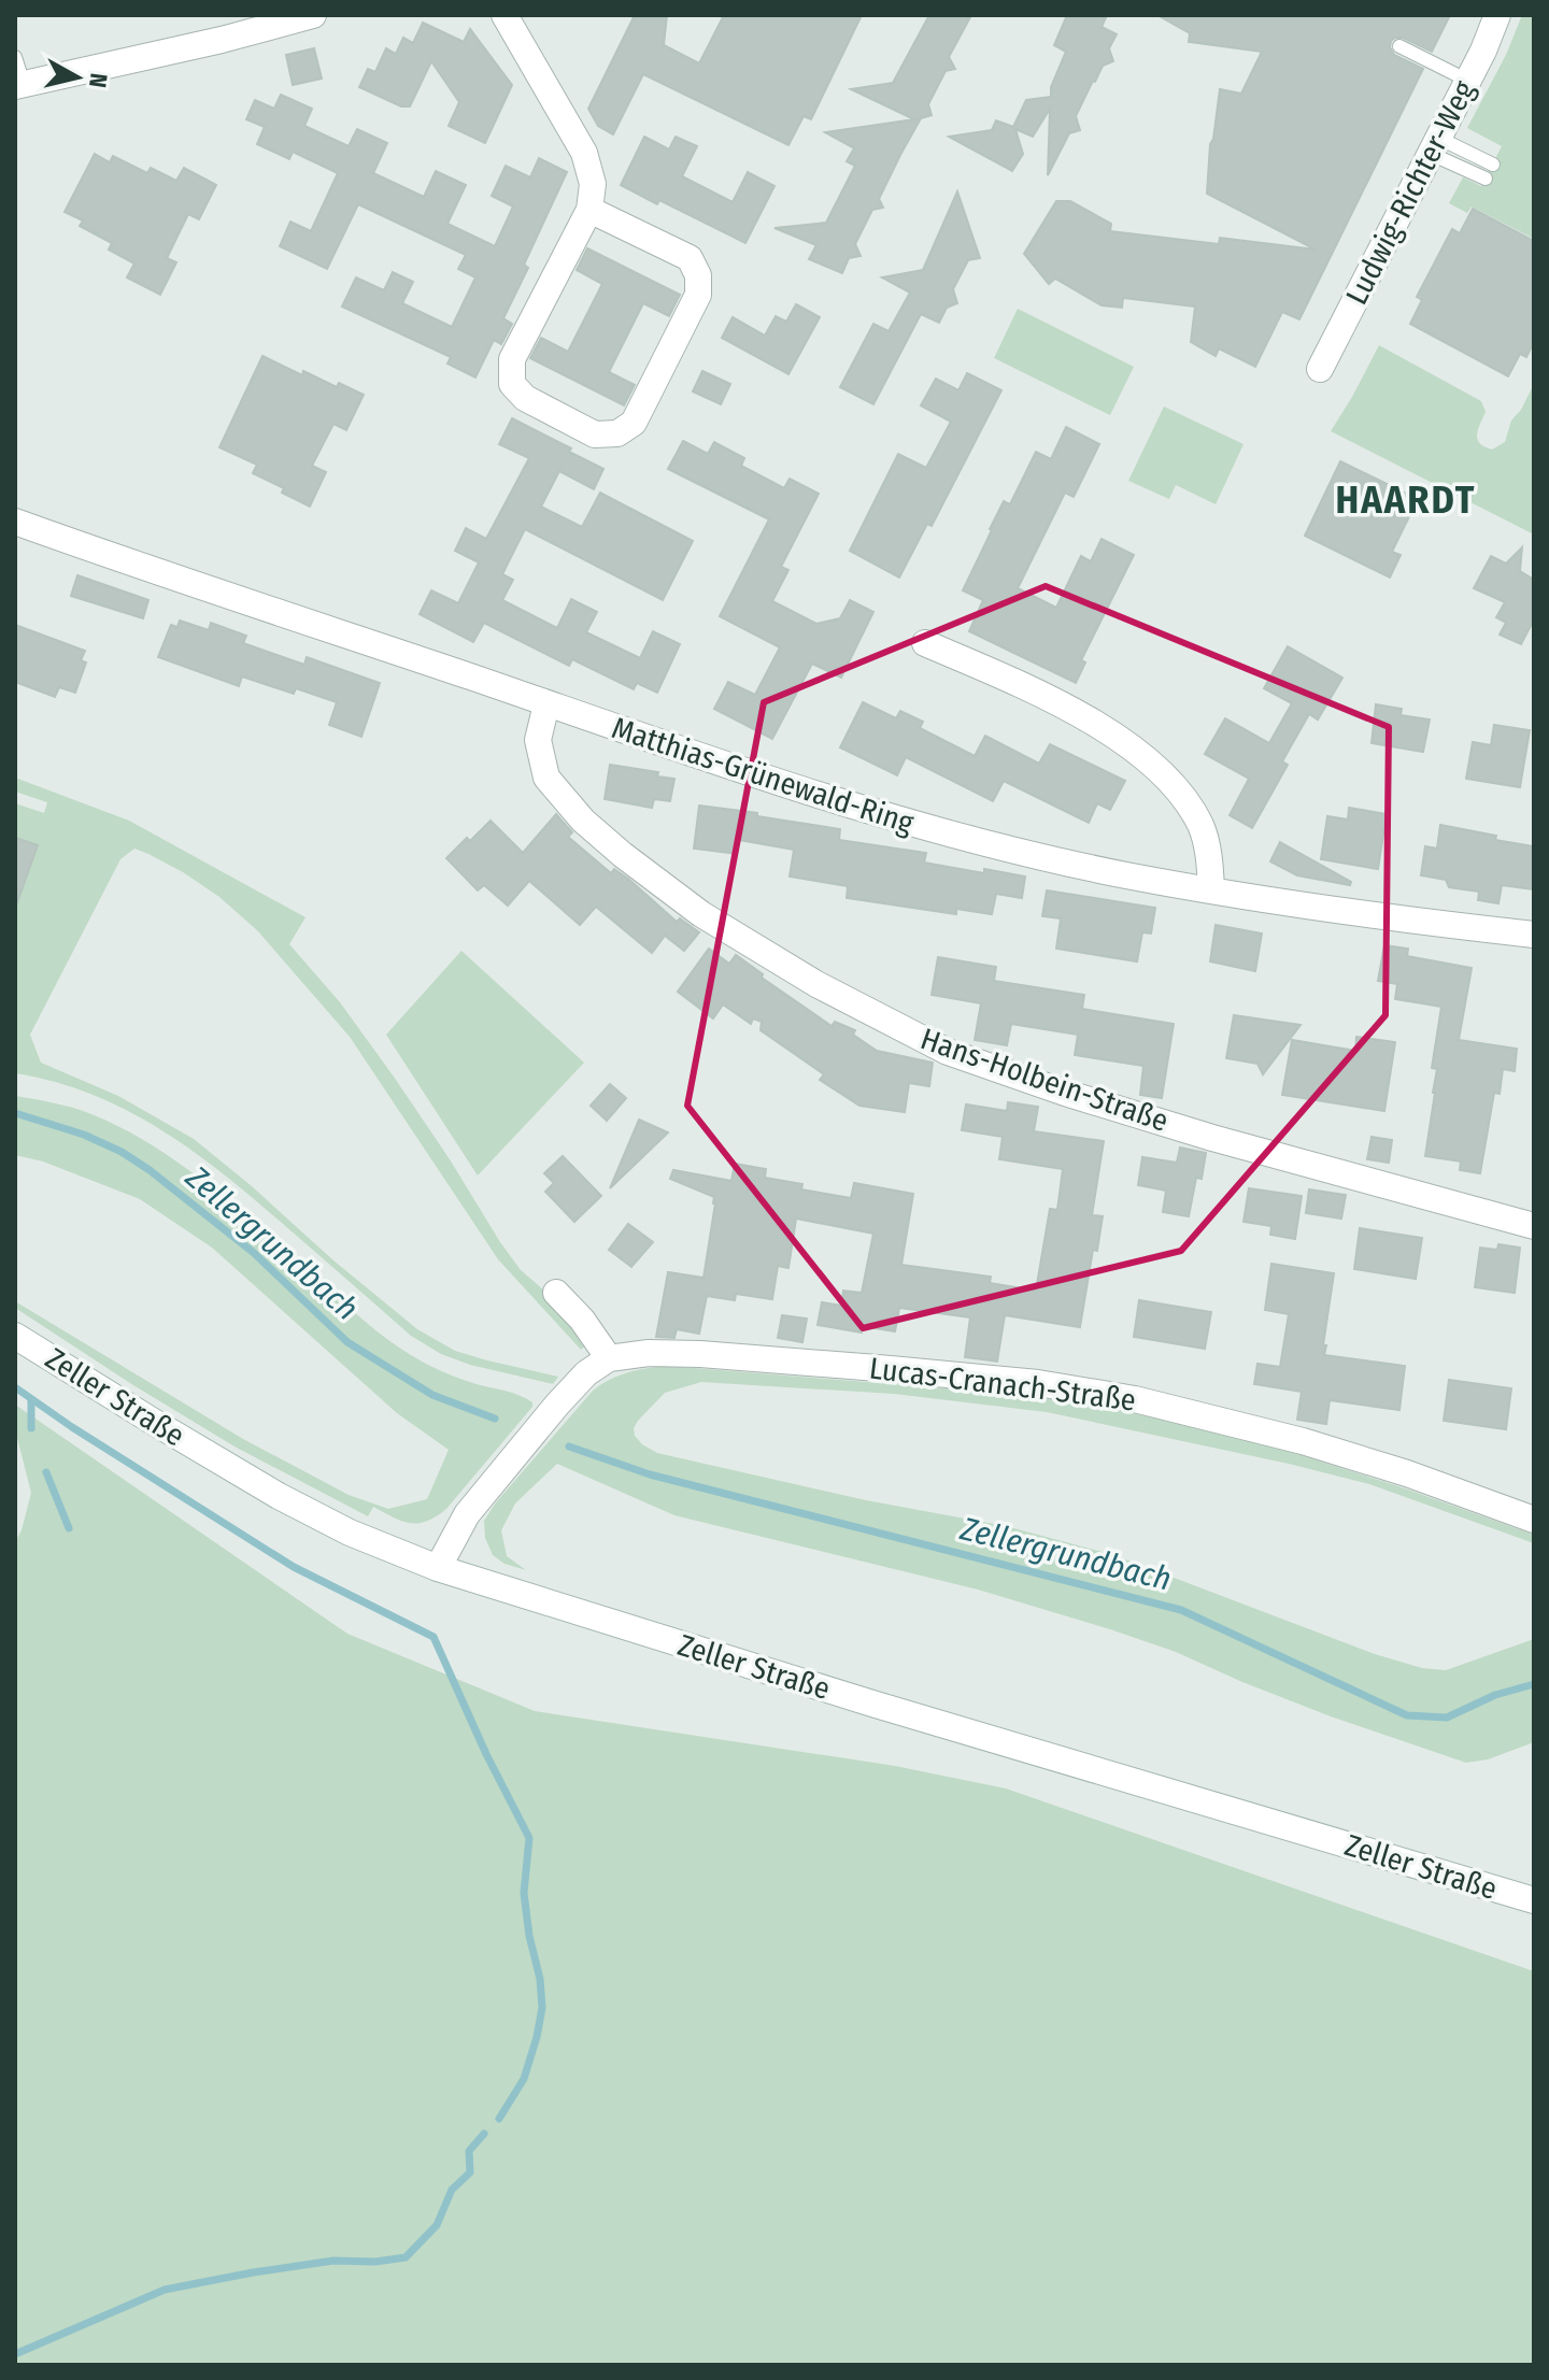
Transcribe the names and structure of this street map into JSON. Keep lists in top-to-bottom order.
{
  "streets": {
    "street": [
      "Ludwig-Richter-Weg",
      "Matthias-Grünewald-Ring",
      "Hans-Holbein-Straße",
      "Lucas-Cranach-Straße",
      "Zeller Straße"
    ]
  },
  "crossings": [
    ["Matthias-Grünewald-Ring", "Hans-Holbein-Straße"]
  ],
  "districts": ["HAARDT"],
  "water": ["Zellergrundbach"],
  "north": "right"
}
